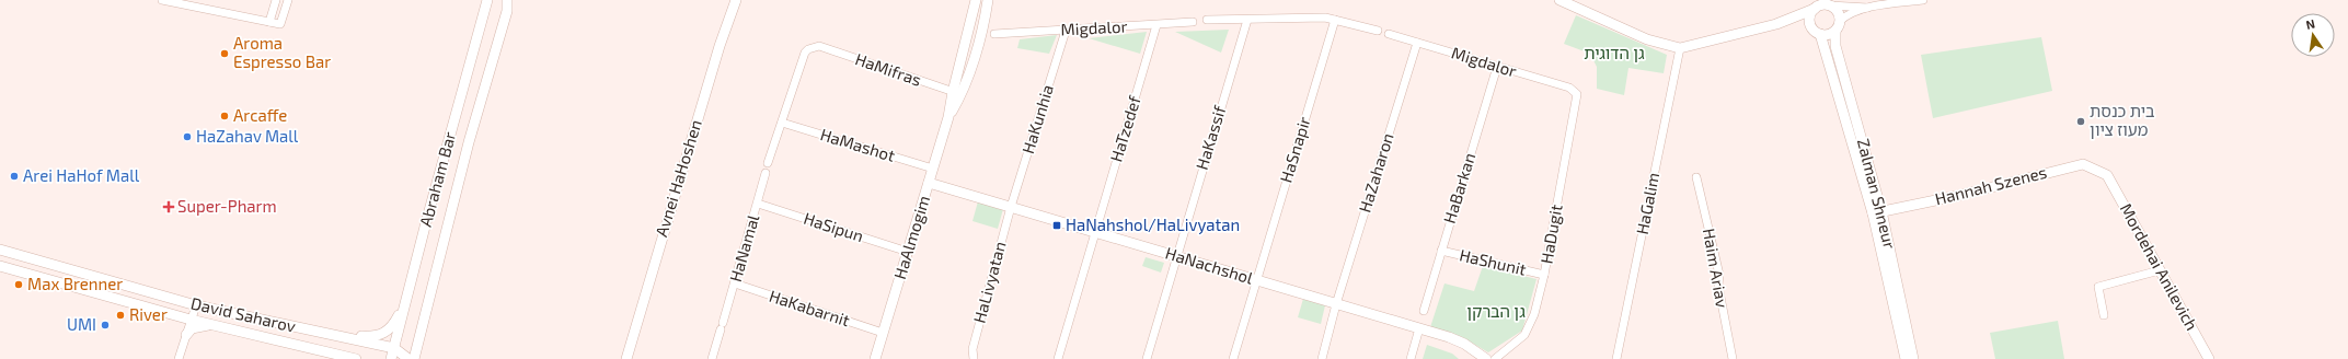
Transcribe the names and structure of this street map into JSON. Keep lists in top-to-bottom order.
{
  "streets": {
    "street": [
      "Migdalor",
      "HaMifras",
      "HaKunhia",
      "HaTzedef",
      "HaKassif",
      "HaMashot",
      "HaSnapir",
      "HaZaharon",
      "Avnei HaHoshen",
      "Abraham Bar",
      "Hannah Szenes",
      "HaBarkan",
      "Zalman Shneur",
      "HaGalim",
      "HaSipun",
      "HaDugit",
      "HaAlmogim",
      "HaNamal",
      "HaShunit",
      "HaNachshol",
      "Mordehai Anilevich",
      "Haim Ariav",
      "HaLivyatan",
      "HaKabarnit",
      "David Saharov"
    ]
  },
  "crossings": [
    ["Migdalor", "HaKunhia"],
    ["Migdalor", "HaTzedef"],
    ["Migdalor", "HaZaharon"],
    ["Migdalor", "HaBarkan"],
    ["Migdalor", "HaDugit"],
    ["HaMifras", "HaMashot"],
    ["HaMifras", "HaAlmogim"],
    ["HaKunhia", "HaNachshol"],
    ["HaKunhia", "HaLivyatan"],
    ["HaTzedef", "HaNachshol"],
    ["HaKassif", "HaNachshol"],
    ["HaMashot", "HaAlmogim"],
    ["HaSnapir", "HaNachshol"],
    ["HaZaharon", "HaNachshol"],
    ["Abraham Bar", "David Saharov"],
    ["Hannah Szenes", "Zalman Shneur"],
    ["Hannah Szenes", "Mordehai Anilevich"],
    ["HaBarkan", "HaShunit"],
    ["HaSipun", "HaAlmogim"],
    ["HaSipun", "HaNamal"],
    ["HaDugit", "HaShunit"],
    ["HaAlmogim", "HaNachshol"],
    ["HaAlmogim", "HaKabarnit"],
    ["HaNamal", "HaKabarnit"],
    ["HaNachshol", "HaLivyatan"]
  ],
  "parks": ["גן הדוגית", "גן הברקן"],
  "places": {
    "other": [
      "Aroma Espresso Bar",
      "Arcaffe",
      "בית כנסת מעוז ציון",
      "HaZahav Mall",
      "Arei HaHof Mall",
      "Max Brenner",
      "River",
      "UMI"
    ],
    "health": ["Super-Pharm"],
    "transit": ["HaNahshol/HaLivyatan"]
  },
  "north": "top"
}
